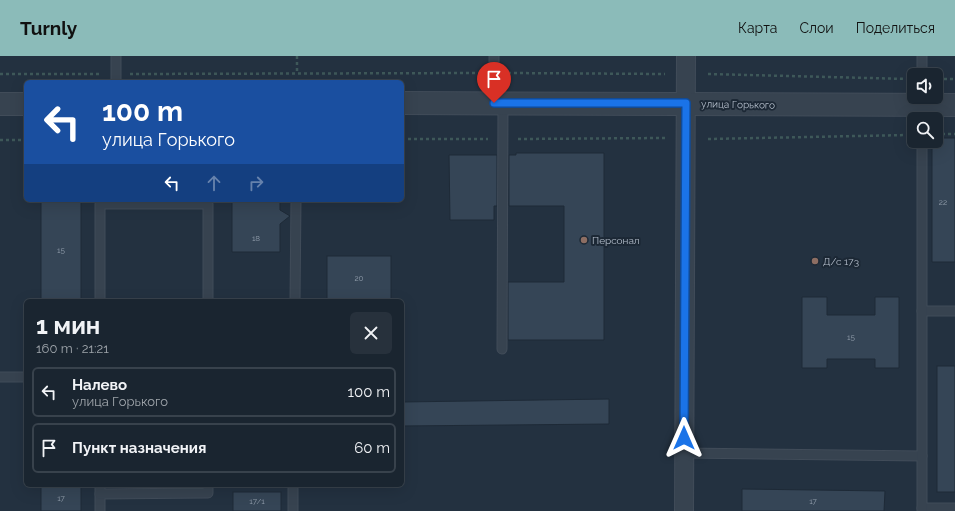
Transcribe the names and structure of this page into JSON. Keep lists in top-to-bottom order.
{
  "streets": {
    "street": ["улица Горького"]
  },
  "places": ["Персонал", "Д/с 173"],
  "house_numbers": [
    "22",
    "18",
    "15",
    "20",
    "15",
    "17",
    "17/1",
    "17"
  ],
  "page": {
    "header": "Turnly",
    "nav": ["Карта", "Слои", "Поделиться"],
    "turn": ["100 m", "улица Горького"],
    "heading": ["1 мин", "160 m · 21:21"],
    "list": [
      {
        "name": "Налево",
        "note": "улица Горького",
        "value": "100 m"
      },
      {
        "name": "Пункт назначения",
        "value": "60 m"
      }
    ]
  }
}
